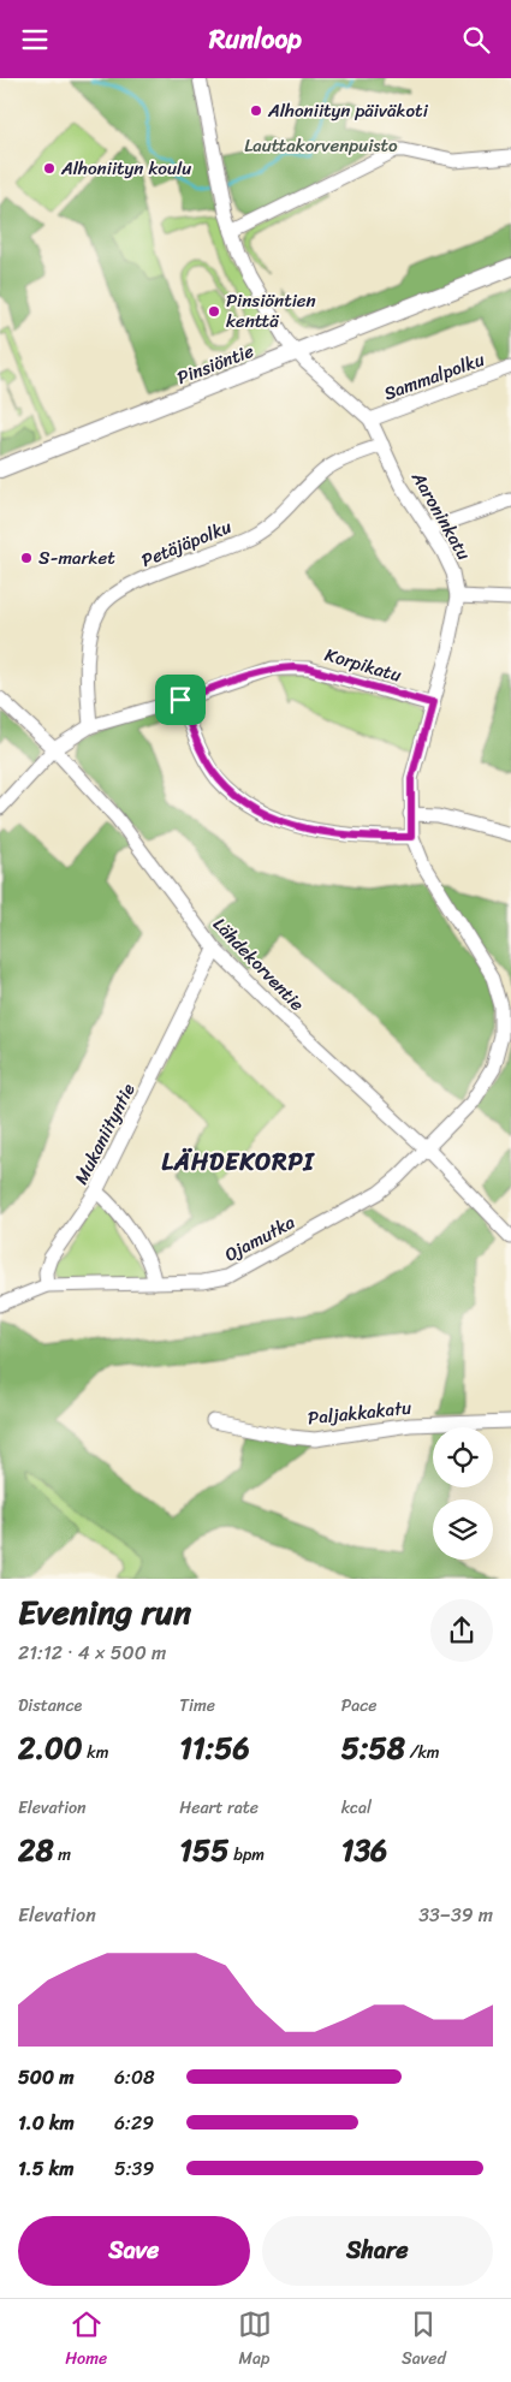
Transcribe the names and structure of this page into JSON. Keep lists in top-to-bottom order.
{
  "streets": {
    "main road": ["Pinsiöntie"],
    "street": [
      "Sammalpolku",
      "Aaroninkatu",
      "Petäjäpolku",
      "Korpikatu",
      "Lähdekorventie",
      "Mukaniityntie",
      "Ojamutka",
      "Paljakkakatu"
    ]
  },
  "crossings": [
    ["Pinsiöntie", "Aaroninkatu"],
    ["Sammalpolku", "Aaroninkatu"],
    ["Aaroninkatu", "Petäjäpolku"],
    ["Aaroninkatu", "Korpikatu"],
    ["Aaroninkatu", "Lähdekorventie"],
    ["Aaroninkatu", "Ojamutka"],
    ["Petäjäpolku", "Korpikatu"],
    ["Korpikatu", "Lähdekorventie"],
    ["Lähdekorventie", "Mukaniityntie"],
    ["Lähdekorventie", "Ojamutka"],
    ["Mukaniityntie", "Ojamutka"]
  ],
  "districts": ["LÄHDEKORPI"],
  "parks": ["Lauttakorvenpuisto"],
  "places": [
    "Alhoniityn päiväkoti",
    "Alhoniityn koulu",
    "Pinsiöntien kenttä",
    "S-market"
  ],
  "page": {
    "header": "Runloop",
    "heading": ["Evening run", "21:12 · 4 × 500 m"],
    "stats": [
      ["Distance", "2.00 km"],
      ["Time", "11:56"],
      ["Pace", "5:58 /km"],
      ["Elevation", "28 m"],
      ["Heart rate", "155 bpm"],
      ["kcal", "136"]
    ],
    "chart": ["Elevation", "33–39 m"],
    "list": [
      {
        "name": "500 m",
        "note": "6:08"
      },
      {
        "name": "1.0 km",
        "note": "6:29"
      },
      {
        "name": "1.5 km",
        "note": "5:39"
      }
    ],
    "buttons": ["Save", "Share"],
    "tabs": ["Home", "Map", "Saved"]
  }
}
